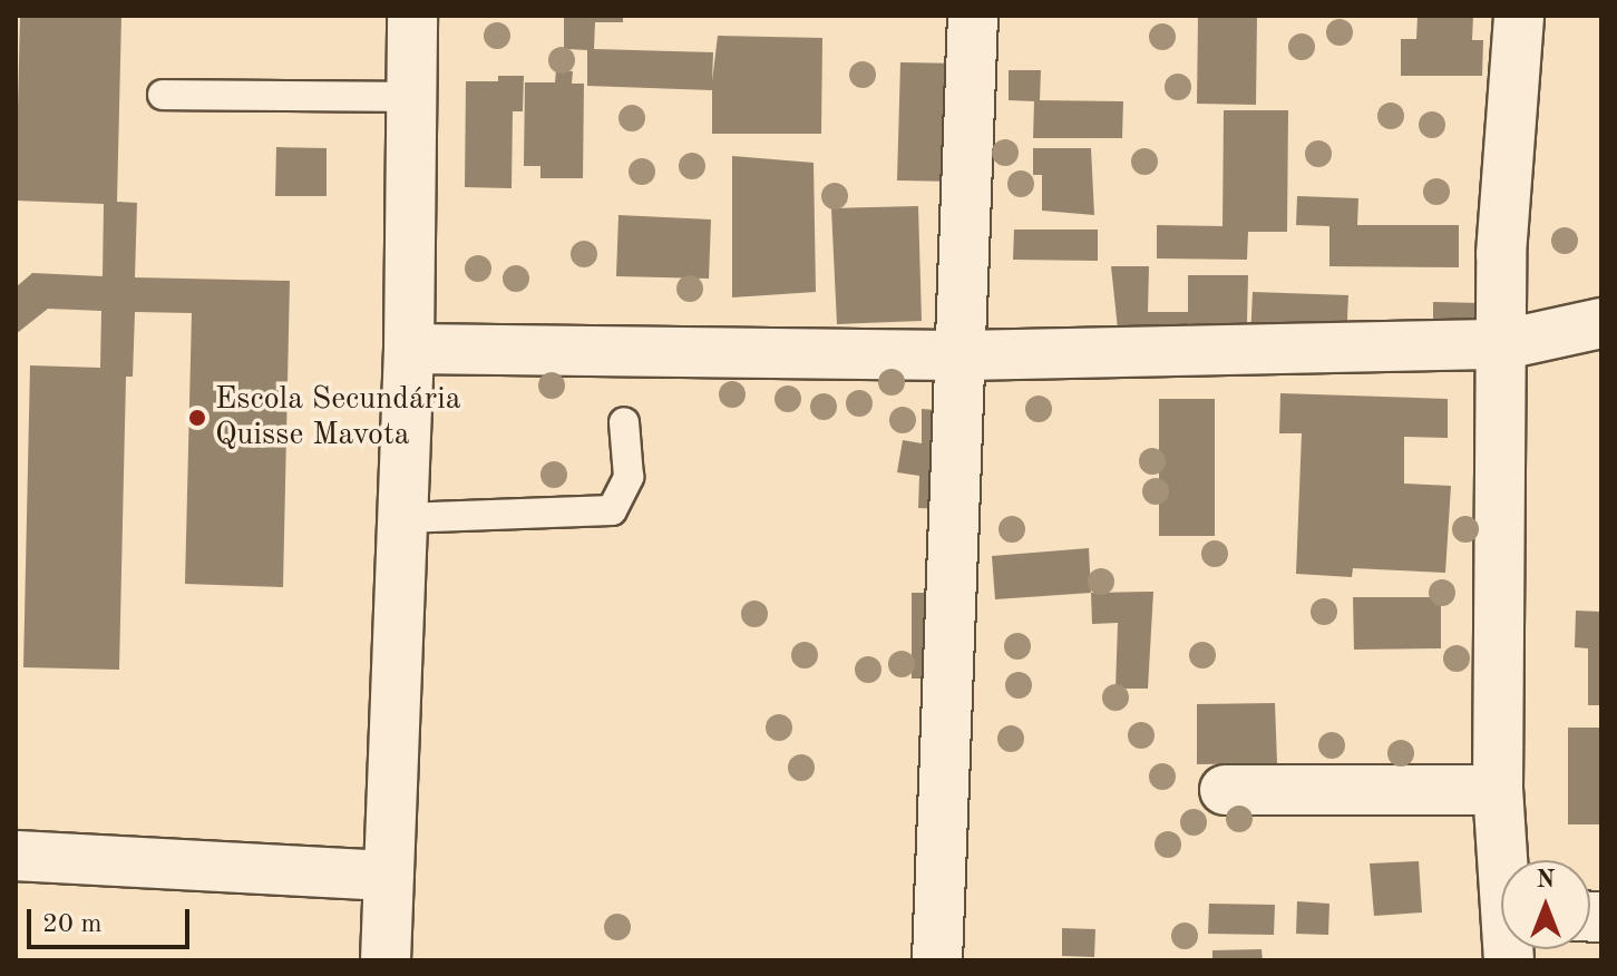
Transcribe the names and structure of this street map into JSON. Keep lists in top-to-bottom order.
{
  "places": ["Escola Secundária Quisse Mavota"],
  "scale_bar": "20 m",
  "north": "top"
}
